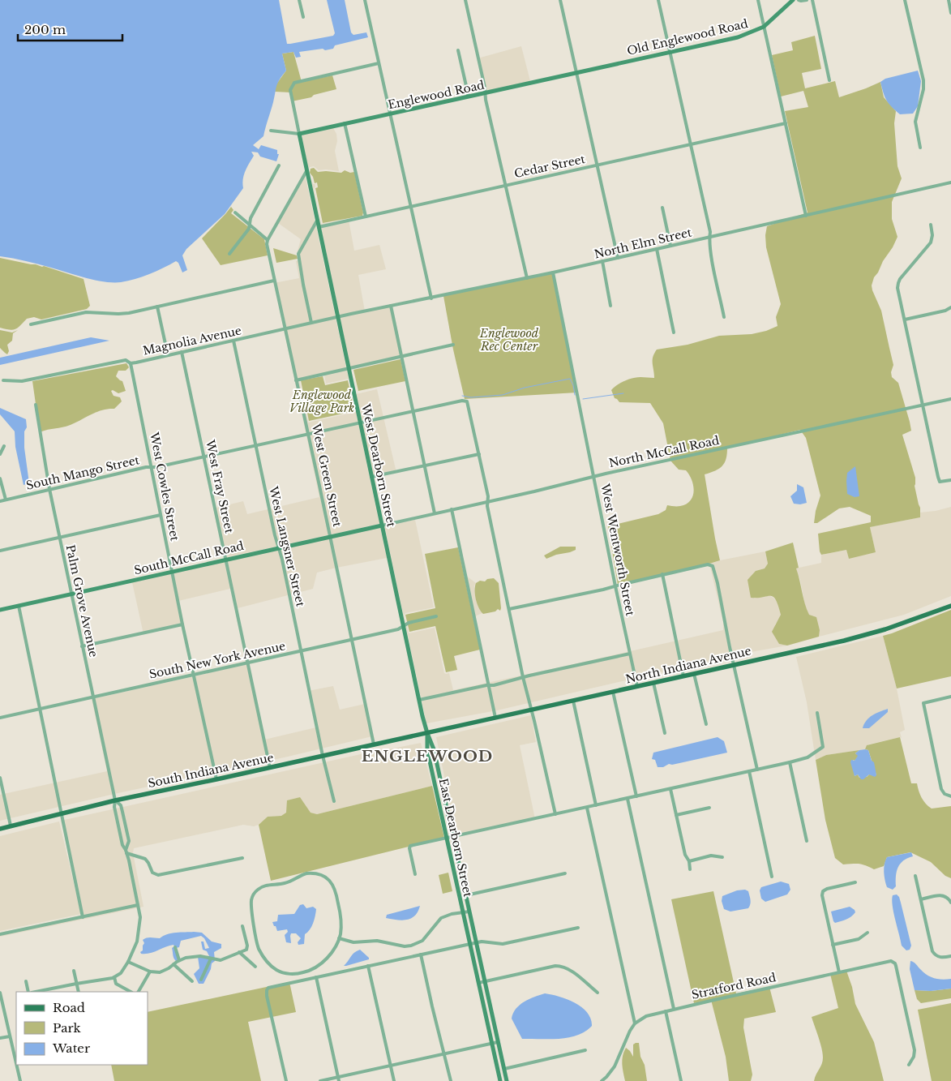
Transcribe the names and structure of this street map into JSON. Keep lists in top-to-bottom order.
{
  "streets": {
    "main road": ["North Indiana Avenue", "South Indiana Avenue"],
    "street": [
      "Old Englewood Road",
      "Englewood Road",
      "Cedar Street",
      "North Elm Street",
      "Magnolia Avenue",
      "North McCall Road",
      "West Dearborn Street",
      "South Mango Street",
      "West Green Street",
      "West Cowles Street",
      "West Fray Street",
      "West Langsner Street",
      "West Wentworth Street",
      "South McCall Road",
      "Palm Grove Avenue",
      "South New York Avenue",
      "East Dearborn Street",
      "Stratford Road"
    ]
  },
  "crossings": [
    ["Old Englewood Road", "Englewood Road"],
    ["Englewood Road", "West Dearborn Street"],
    ["Cedar Street", "West Dearborn Street"],
    ["North Elm Street", "Magnolia Avenue"],
    ["North Elm Street", "West Dearborn Street"],
    ["North Elm Street", "West Wentworth Street"],
    ["Magnolia Avenue", "West Dearborn Street"],
    ["Magnolia Avenue", "West Green Street"],
    ["Magnolia Avenue", "West Cowles Street"],
    ["Magnolia Avenue", "West Fray Street"],
    ["Magnolia Avenue", "West Langsner Street"],
    ["North McCall Road", "West Dearborn Street"],
    ["North McCall Road", "West Wentworth Street"],
    ["North McCall Road", "South McCall Road"],
    ["West Dearborn Street", "South Mango Street"],
    ["West Dearborn Street", "South McCall Road"],
    ["West Dearborn Street", "South New York Avenue"],
    ["West Dearborn Street", "North Indiana Avenue"],
    ["West Dearborn Street", "South Indiana Avenue"],
    ["West Dearborn Street", "East Dearborn Street"],
    ["South Mango Street", "West Green Street"],
    ["South Mango Street", "West Cowles Street"],
    ["South Mango Street", "West Fray Street"],
    ["South Mango Street", "West Langsner Street"],
    ["South Mango Street", "Palm Grove Avenue"],
    ["West Green Street", "South McCall Road"],
    ["West Green Street", "South New York Avenue"],
    ["West Green Street", "South Indiana Avenue"],
    ["West Cowles Street", "South McCall Road"],
    ["West Cowles Street", "South New York Avenue"],
    ["West Cowles Street", "South Indiana Avenue"],
    ["West Fray Street", "South McCall Road"],
    ["West Fray Street", "South New York Avenue"],
    ["West Fray Street", "South Indiana Avenue"],
    ["West Langsner Street", "South McCall Road"],
    ["West Langsner Street", "South New York Avenue"],
    ["West Langsner Street", "South Indiana Avenue"],
    ["West Wentworth Street", "North Indiana Avenue"],
    ["South McCall Road", "Palm Grove Avenue"],
    ["Palm Grove Avenue", "South New York Avenue"],
    ["Palm Grove Avenue", "South Indiana Avenue"],
    ["North Indiana Avenue", "South Indiana Avenue"],
    ["North Indiana Avenue", "East Dearborn Street"],
    ["South Indiana Avenue", "East Dearborn Street"]
  ],
  "districts": ["ENGLEWOOD"],
  "parks": ["Englewood Rec Center", "Englewood Village Park"],
  "legend": ["Road", "Park", "Water"],
  "scale_bar": "200 m"
}
